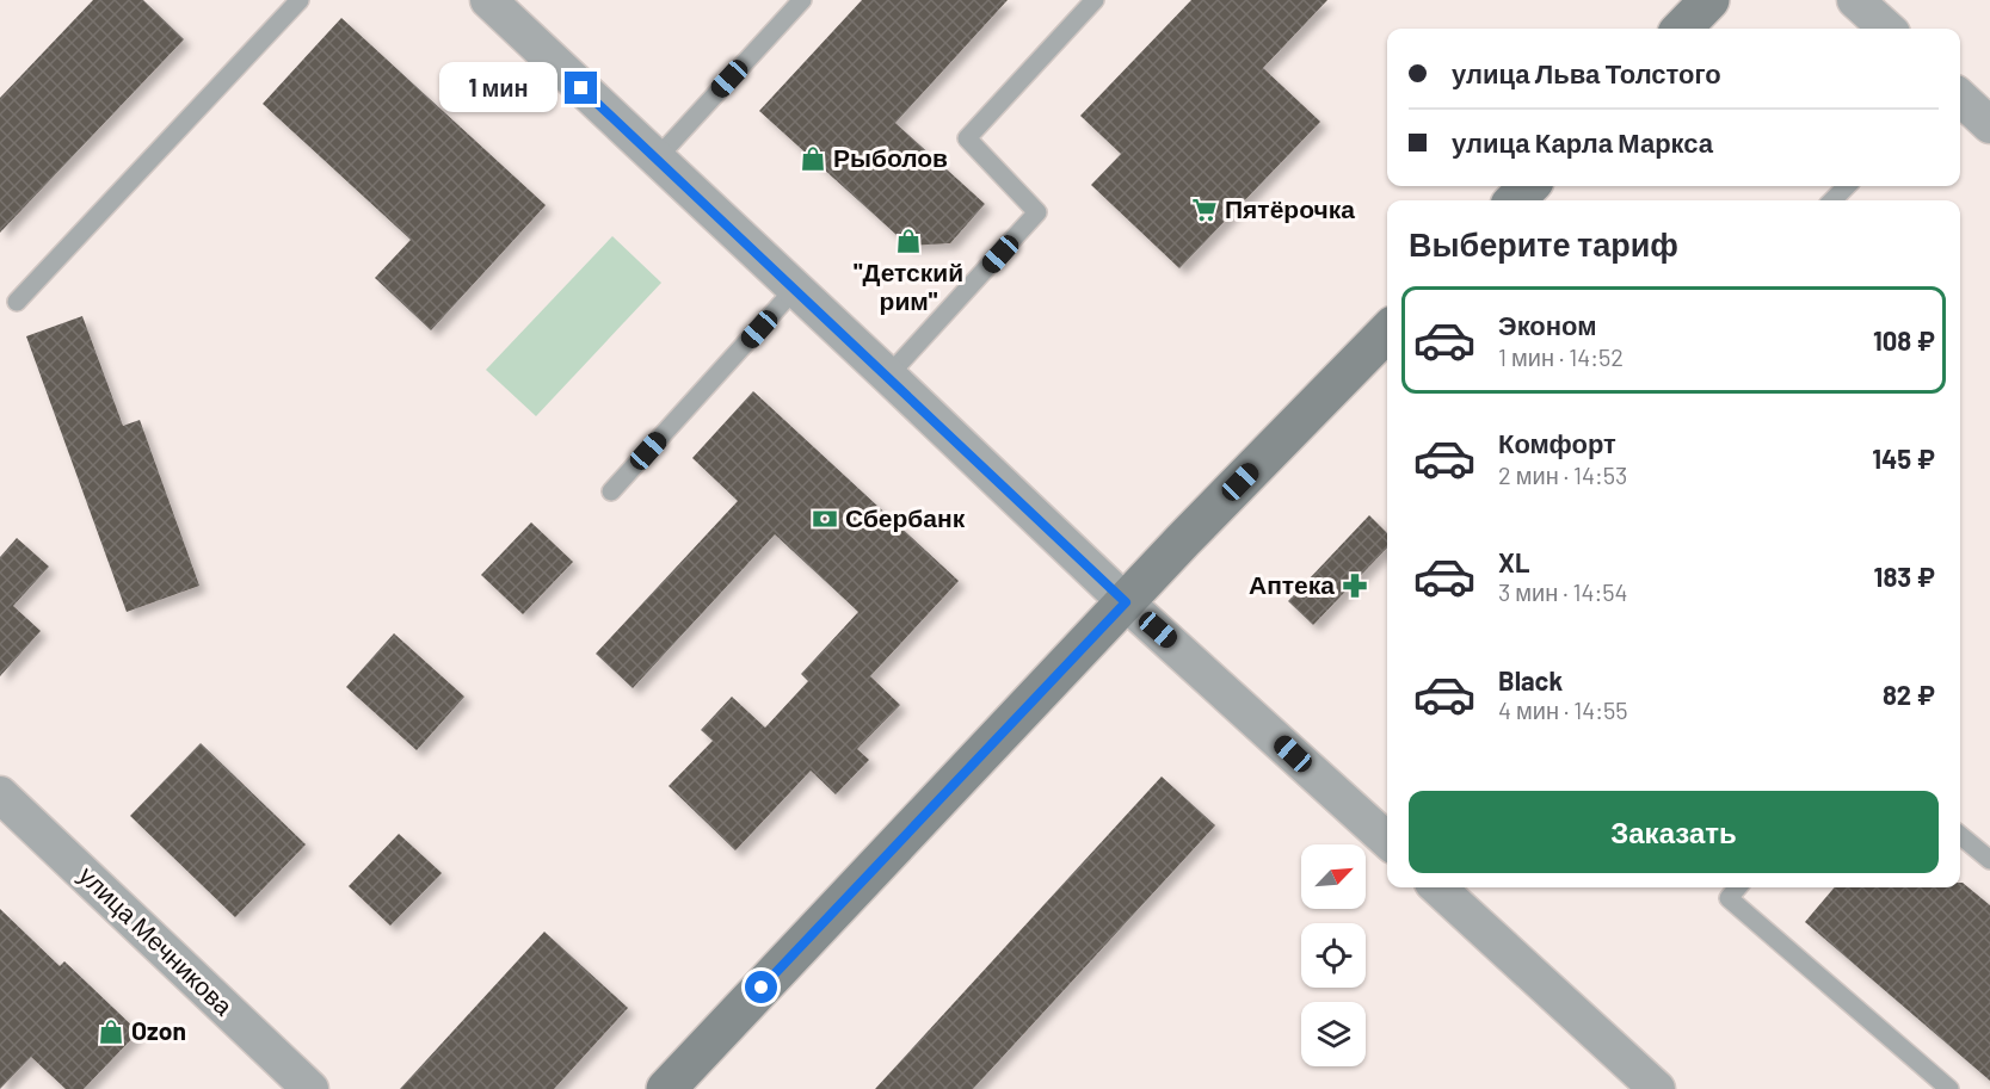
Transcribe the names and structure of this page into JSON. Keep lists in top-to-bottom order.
{
  "streets": {
    "street": ["улица Мечникова"]
  },
  "places": {
    "shop": ["Рыболов", "\"Детский рим\"", "Ozon"],
    "supermarket": ["Пятёрочка"],
    "bank": ["Сбербанк"],
    "pharmacy": ["Аптека"]
  },
  "north": "top right",
  "page": {
    "banner": ["улица Льва Толстого", "улица Карла Маркса"],
    "bubble": "1 мин",
    "heading": "Выберите тариф",
    "list": [
      {
        "name": "Эконом",
        "note": "1 мин · 14:52",
        "value": "108 ₽"
      },
      {
        "name": "Комфорт",
        "note": "2 мин · 14:53",
        "value": "145 ₽"
      },
      {
        "name": "XL",
        "note": "3 мин · 14:54",
        "value": "183 ₽"
      },
      {
        "name": "Black",
        "note": "4 мин · 14:55",
        "value": "82 ₽"
      }
    ],
    "buttons": "Заказать"
  }
}
